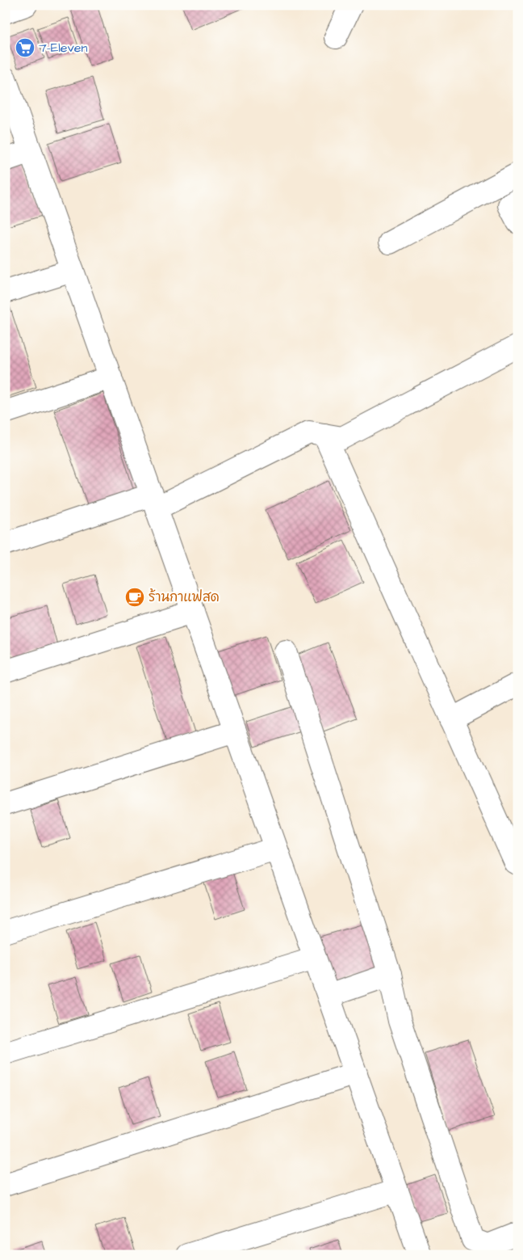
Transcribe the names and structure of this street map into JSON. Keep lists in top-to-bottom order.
{
  "places": {
    "supermarket": ["7-Eleven"],
    "cafe": ["ร้านกาแฟสด"]
  }
}
